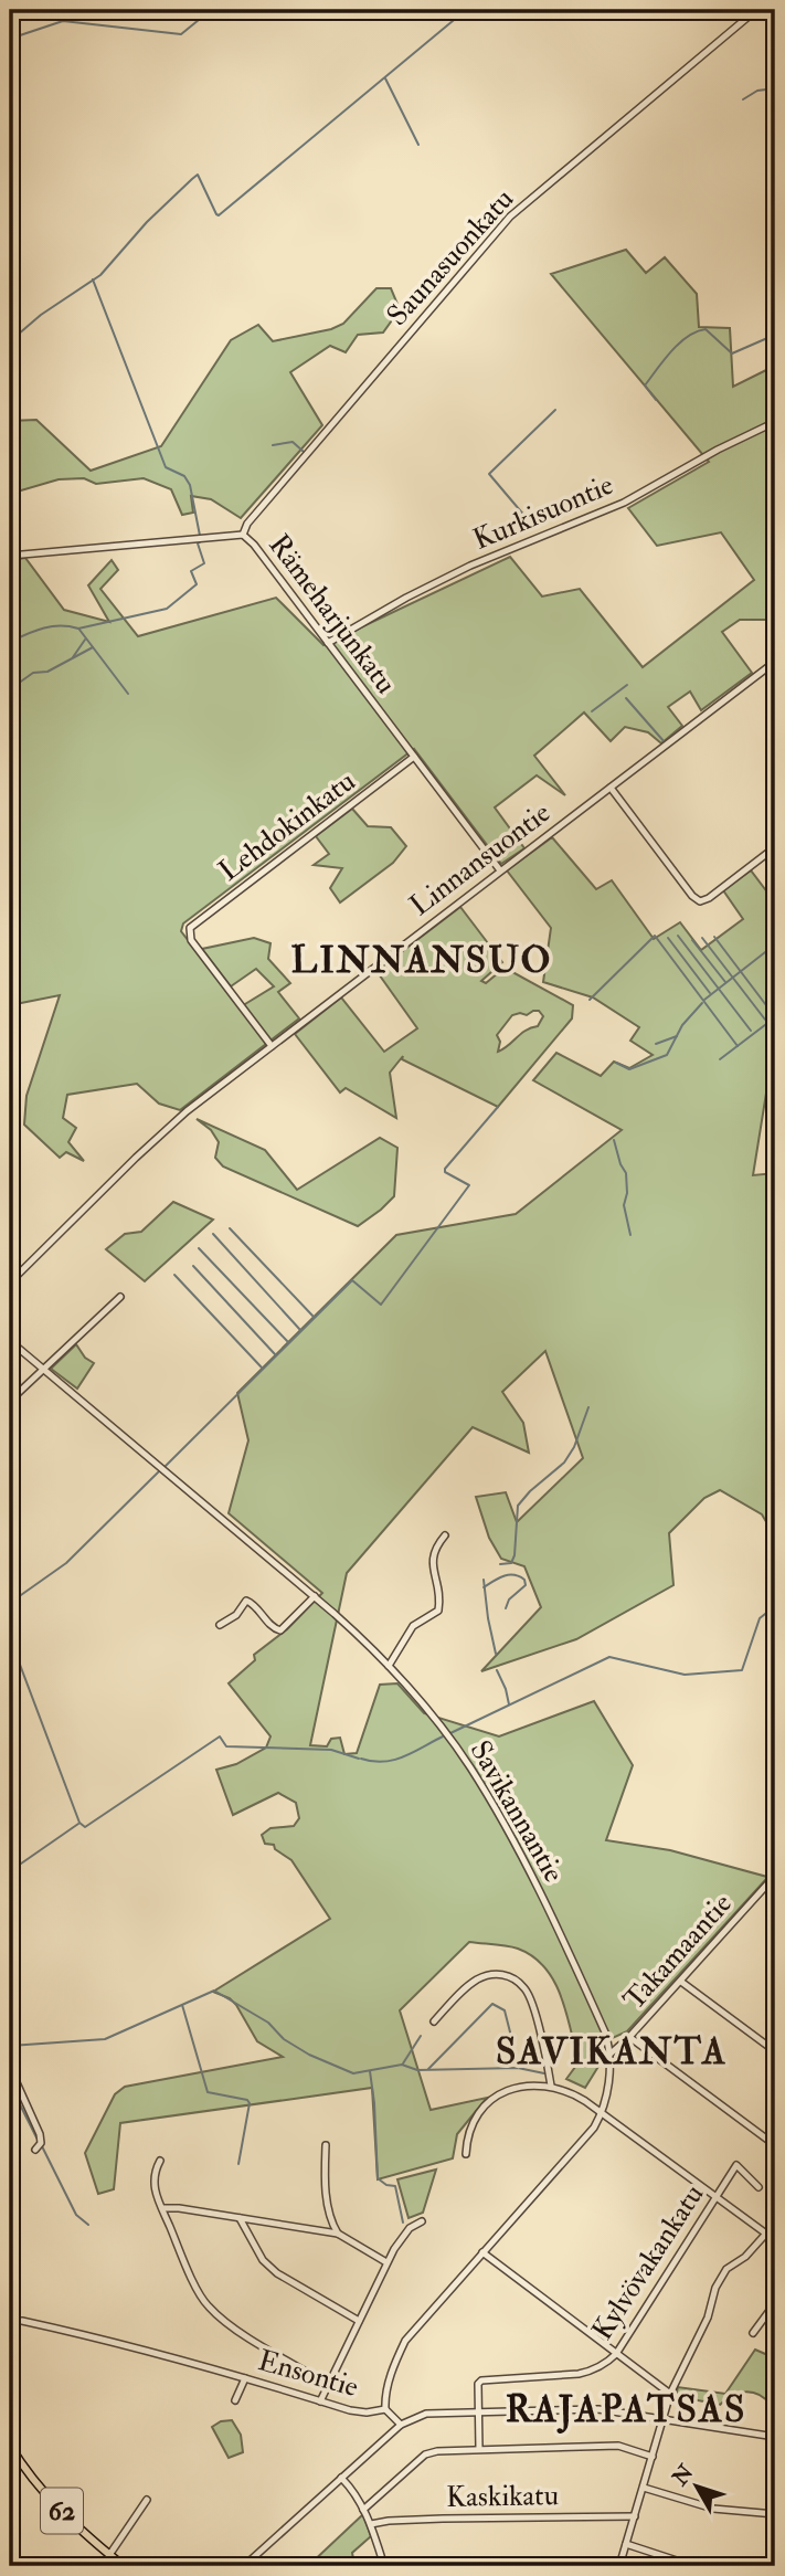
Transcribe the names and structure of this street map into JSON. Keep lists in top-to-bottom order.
{
  "streets": {
    "main road": ["62"],
    "street": [
      "Saunasuonkatu",
      "Kurkisuontie",
      "Rämeharjunkatu",
      "Lehdokinkatu",
      "Linnansuontie",
      "Savikannantie",
      "Takamaantie",
      "Kylvövakankatu",
      "Ensontie",
      "Kaskikatu"
    ]
  },
  "crossings": [
    ["Saunasuonkatu", "Rämeharjunkatu"],
    ["Kurkisuontie", "Rämeharjunkatu"],
    ["Rämeharjunkatu", "Lehdokinkatu"],
    ["Rämeharjunkatu", "Linnansuontie"],
    ["Lehdokinkatu", "Linnansuontie"],
    ["Savikannantie", "Takamaantie"],
    ["Savikannantie", "Ensontie"]
  ],
  "districts": ["LINNANSUO", "SAVIKANTA", "RAJAPATSAS"],
  "north": "top left"
}
